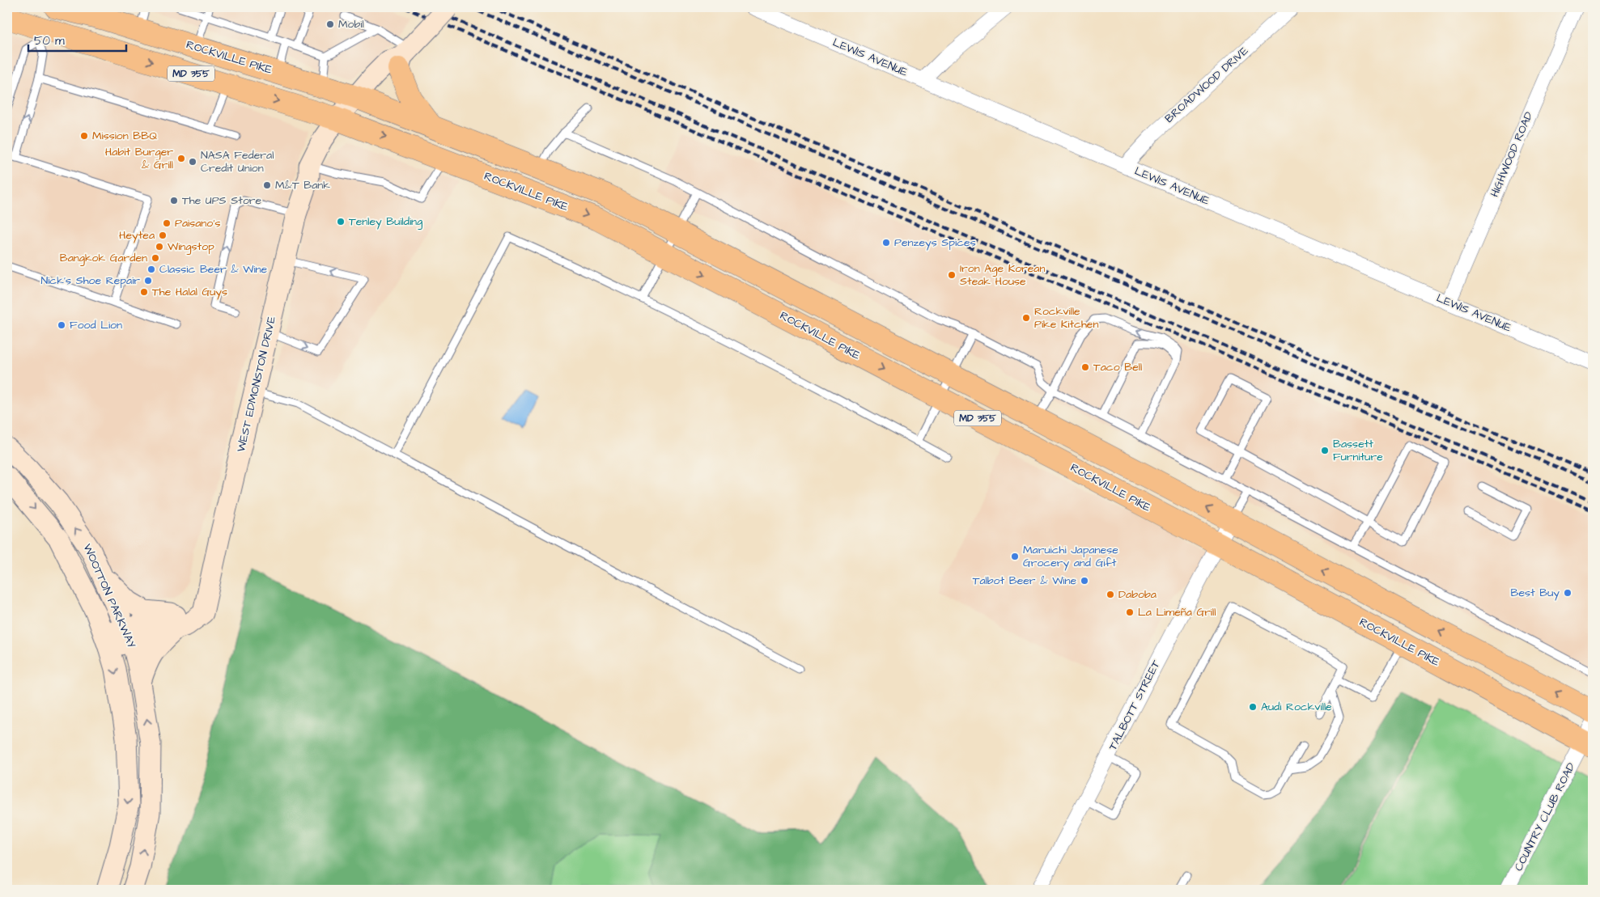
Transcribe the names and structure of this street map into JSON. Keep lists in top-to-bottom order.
{
  "streets": {
    "main road": [
      "ROCKVILLE PIKE",
      "MD 355",
      "WEST EDMONSTON DRIVE",
      "WOOTTON PARKWAY"
    ],
    "street": [
      "LEWIS AVENUE",
      "BROADWOOD DRIVE",
      "HIGHWOOD ROAD",
      "TALBOTT STREET",
      "COUNTRY CLUB ROAD"
    ]
  },
  "crossings": [
    ["ROCKVILLE PIKE", "WEST EDMONSTON DRIVE"],
    ["ROCKVILLE PIKE", "TALBOTT STREET"],
    ["ROCKVILLE PIKE", "COUNTRY CLUB ROAD"],
    ["LEWIS AVENUE", "BROADWOOD DRIVE"],
    ["LEWIS AVENUE", "HIGHWOOD ROAD"],
    ["WEST EDMONSTON DRIVE", "WOOTTON PARKWAY"]
  ],
  "places": [
    "Mobil",
    "Mission BBQ",
    "Habit Burger & Grill",
    "NASA Federal Credit Union",
    "M&T Bank",
    "The UPS Store",
    "Tenley Building",
    "Paisano's",
    "Heytea",
    "Penzeys Spices",
    "Wingstop",
    "Bangkok Garden",
    "Classic Beer & Wine",
    "Iron Age Korean Steak House",
    "Nick's Shoe Repair",
    "The Halal Guys",
    "Rockville Pike Kitchen",
    "Food Lion",
    "Taco Bell",
    "Bassett Furniture",
    "Maruichi Japanese Grocery and Gift",
    "Talbot Beer & Wine",
    "Best Buy",
    "Daboba",
    "La Limeña Grill",
    "Audi Rockville"
  ],
  "scale_bar": "50 m"
}
